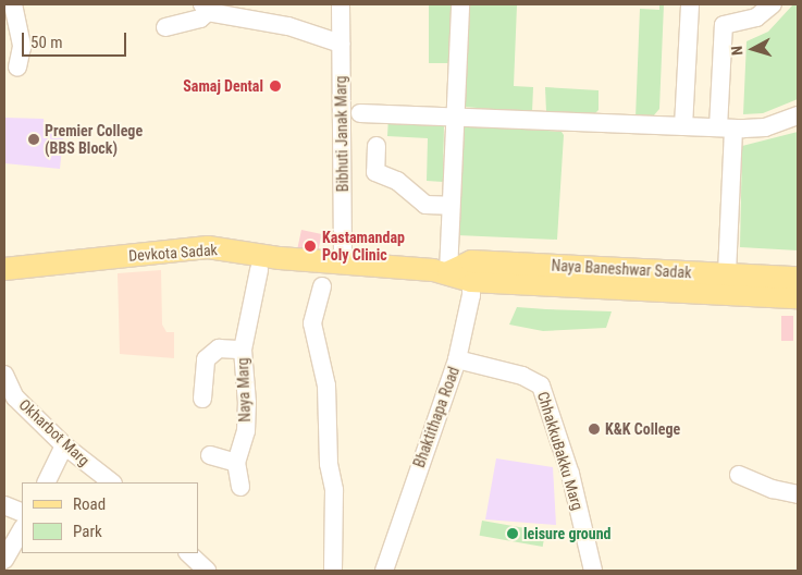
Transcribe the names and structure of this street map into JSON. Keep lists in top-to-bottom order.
{
  "streets": {
    "main road": ["Devkota Sadak", "Naya Baneshwar Sadak"],
    "street": [
      "Bibhuti Janak Marg",
      "Naya Marg",
      "Bhaktithapa Road",
      "Okharbot Marg",
      "ChhakkuBakku Marg"
    ]
  },
  "crossings": [
    ["Bibhuti Janak Marg", "Devkota Sadak"],
    ["Devkota Sadak", "Naya Baneshwar Sadak"],
    ["Devkota Sadak", "Bhaktithapa Road"],
    ["Naya Baneshwar Sadak", "Bhaktithapa Road"],
    ["Bhaktithapa Road", "ChhakkuBakku Marg"]
  ],
  "places": [
    "Samaj Dental",
    "Premier College (BBS Block)",
    "Kastamandap Poly Clinic",
    "K&K College",
    "leisure ground"
  ],
  "legend": ["Road", "Park"],
  "scale_bar": "50 m",
  "north": "left"
}
